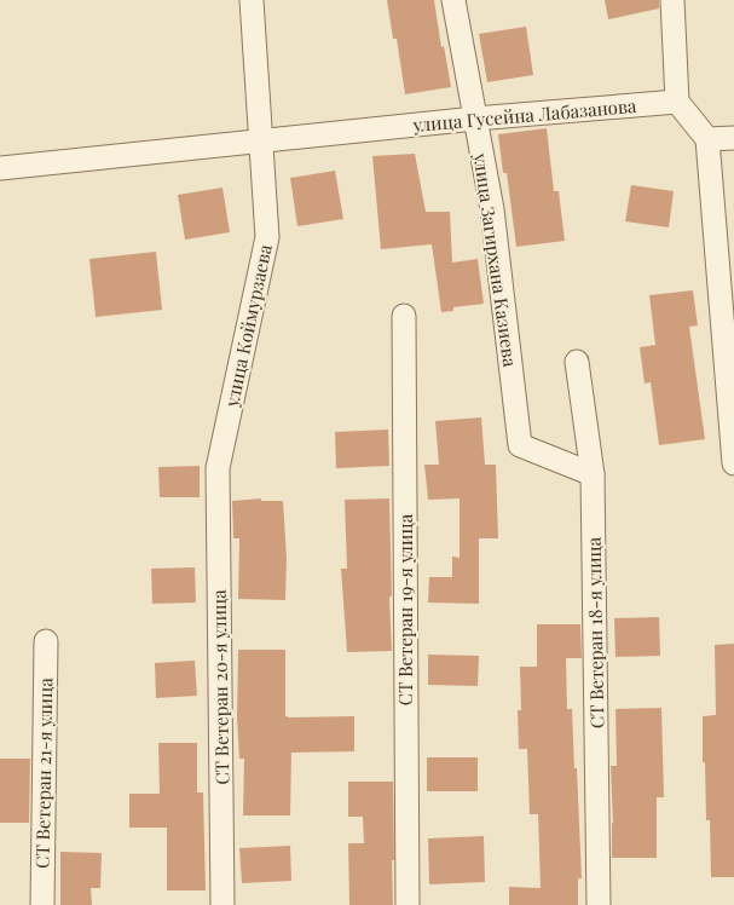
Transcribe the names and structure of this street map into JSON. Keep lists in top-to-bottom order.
{
  "streets": {
    "street": [
      "улица Гусейна Лабазанова",
      "улица Загирхана Казиева",
      "улица Коймурзаева",
      "СТ Ветеран 19-я улица",
      "СТ Ветеран 18-я улица",
      "СТ Ветеран 20-я улица",
      "СТ Ветеран 21-я улица"
    ]
  },
  "crossings": [
    ["улица Гусейна Лабазанова", "улица Загирхана Казиева"],
    ["улица Гусейна Лабазанова", "улица Коймурзаева"],
    ["улица Загирхана Казиева", "СТ Ветеран 18-я улица"],
    ["улица Коймурзаева", "СТ Ветеран 20-я улица"]
  ]
}
